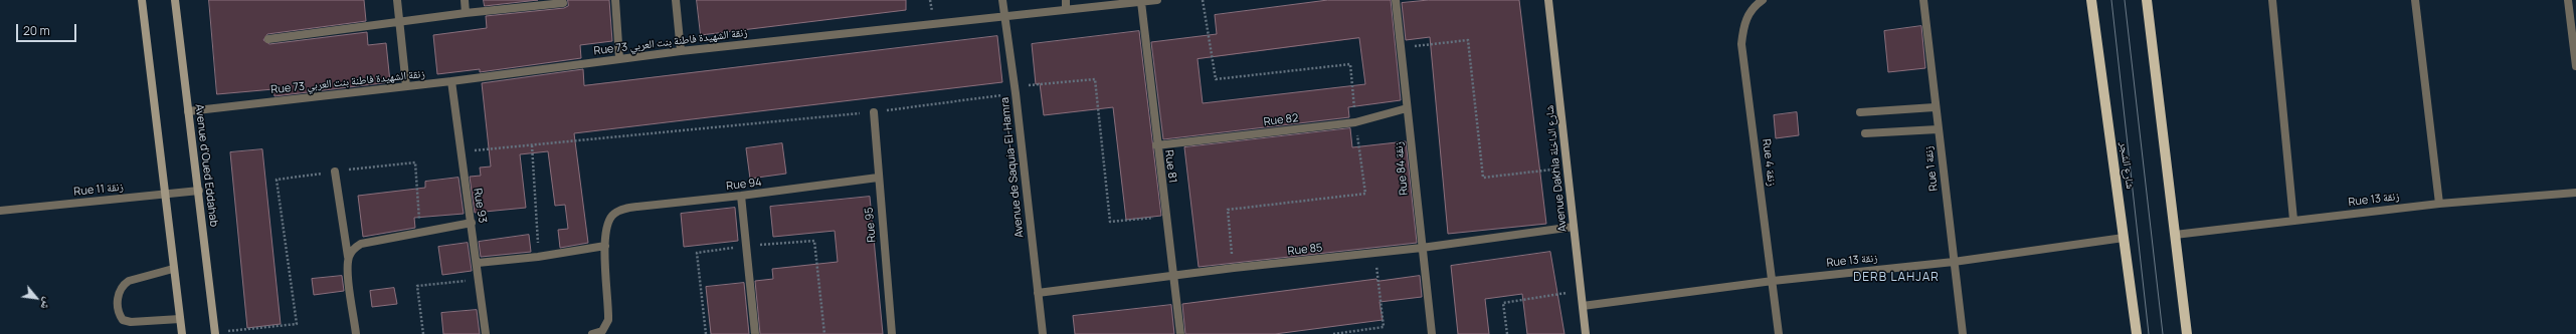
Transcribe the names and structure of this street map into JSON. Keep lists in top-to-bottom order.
{
  "streets": {
    "main road": ["شارع الشجر"],
    "street": [
      "Rue 73 زنقة الشهيدة فاطنة بنت العربي",
      "Rue 82",
      "Rue 4 زنقة",
      "Avenue d'Oued Eddahab",
      "Rue 81",
      "Avenue de Saquia-El-Hamra",
      "Rue 84 زنقة",
      "Avenue Dakhla شارع الداخلة",
      "Rue 1 زنقة",
      "Rue 94",
      "Rue 11 زنقة",
      "Rue 13 زنقة",
      "Rue 93",
      "Rue 95",
      "Rue 85"
    ]
  },
  "crossings": [
    ["Rue 73 زنقة الشهيدة فاطنة بنت العربي", "Avenue d'Oued Eddahab"],
    ["Rue 73 زنقة الشهيدة فاطنة بنت العربي", "Rue 81"],
    ["Rue 73 زنقة الشهيدة فاطنة بنت العربي", "Avenue de Saquia-El-Hamra"],
    ["Rue 73 زنقة الشهيدة فاطنة بنت العربي", "Rue 93"],
    ["Rue 82", "Rue 81"],
    ["Rue 82", "Rue 84 زنقة"],
    ["Rue 4 زنقة", "Rue 13 زنقة"],
    ["Avenue d'Oued Eddahab", "Rue 11 زنقة"],
    ["شارع الشجر", "Rue 13 زنقة"],
    ["Rue 81", "Rue 85"],
    ["Avenue de Saquia-El-Hamra", "Rue 85"],
    ["Rue 84 زنقة", "Rue 85"],
    ["Avenue Dakhla شارع الداخلة", "Rue 13 زنقة"],
    ["Avenue Dakhla شارع الداخلة", "Rue 85"],
    ["Rue 1 زنقة", "Rue 13 زنقة"],
    ["Rue 94", "Rue 95"]
  ],
  "districts": ["DERB LAHJAR"],
  "scale_bar": "20 m",
  "north": "bottom right"
}
